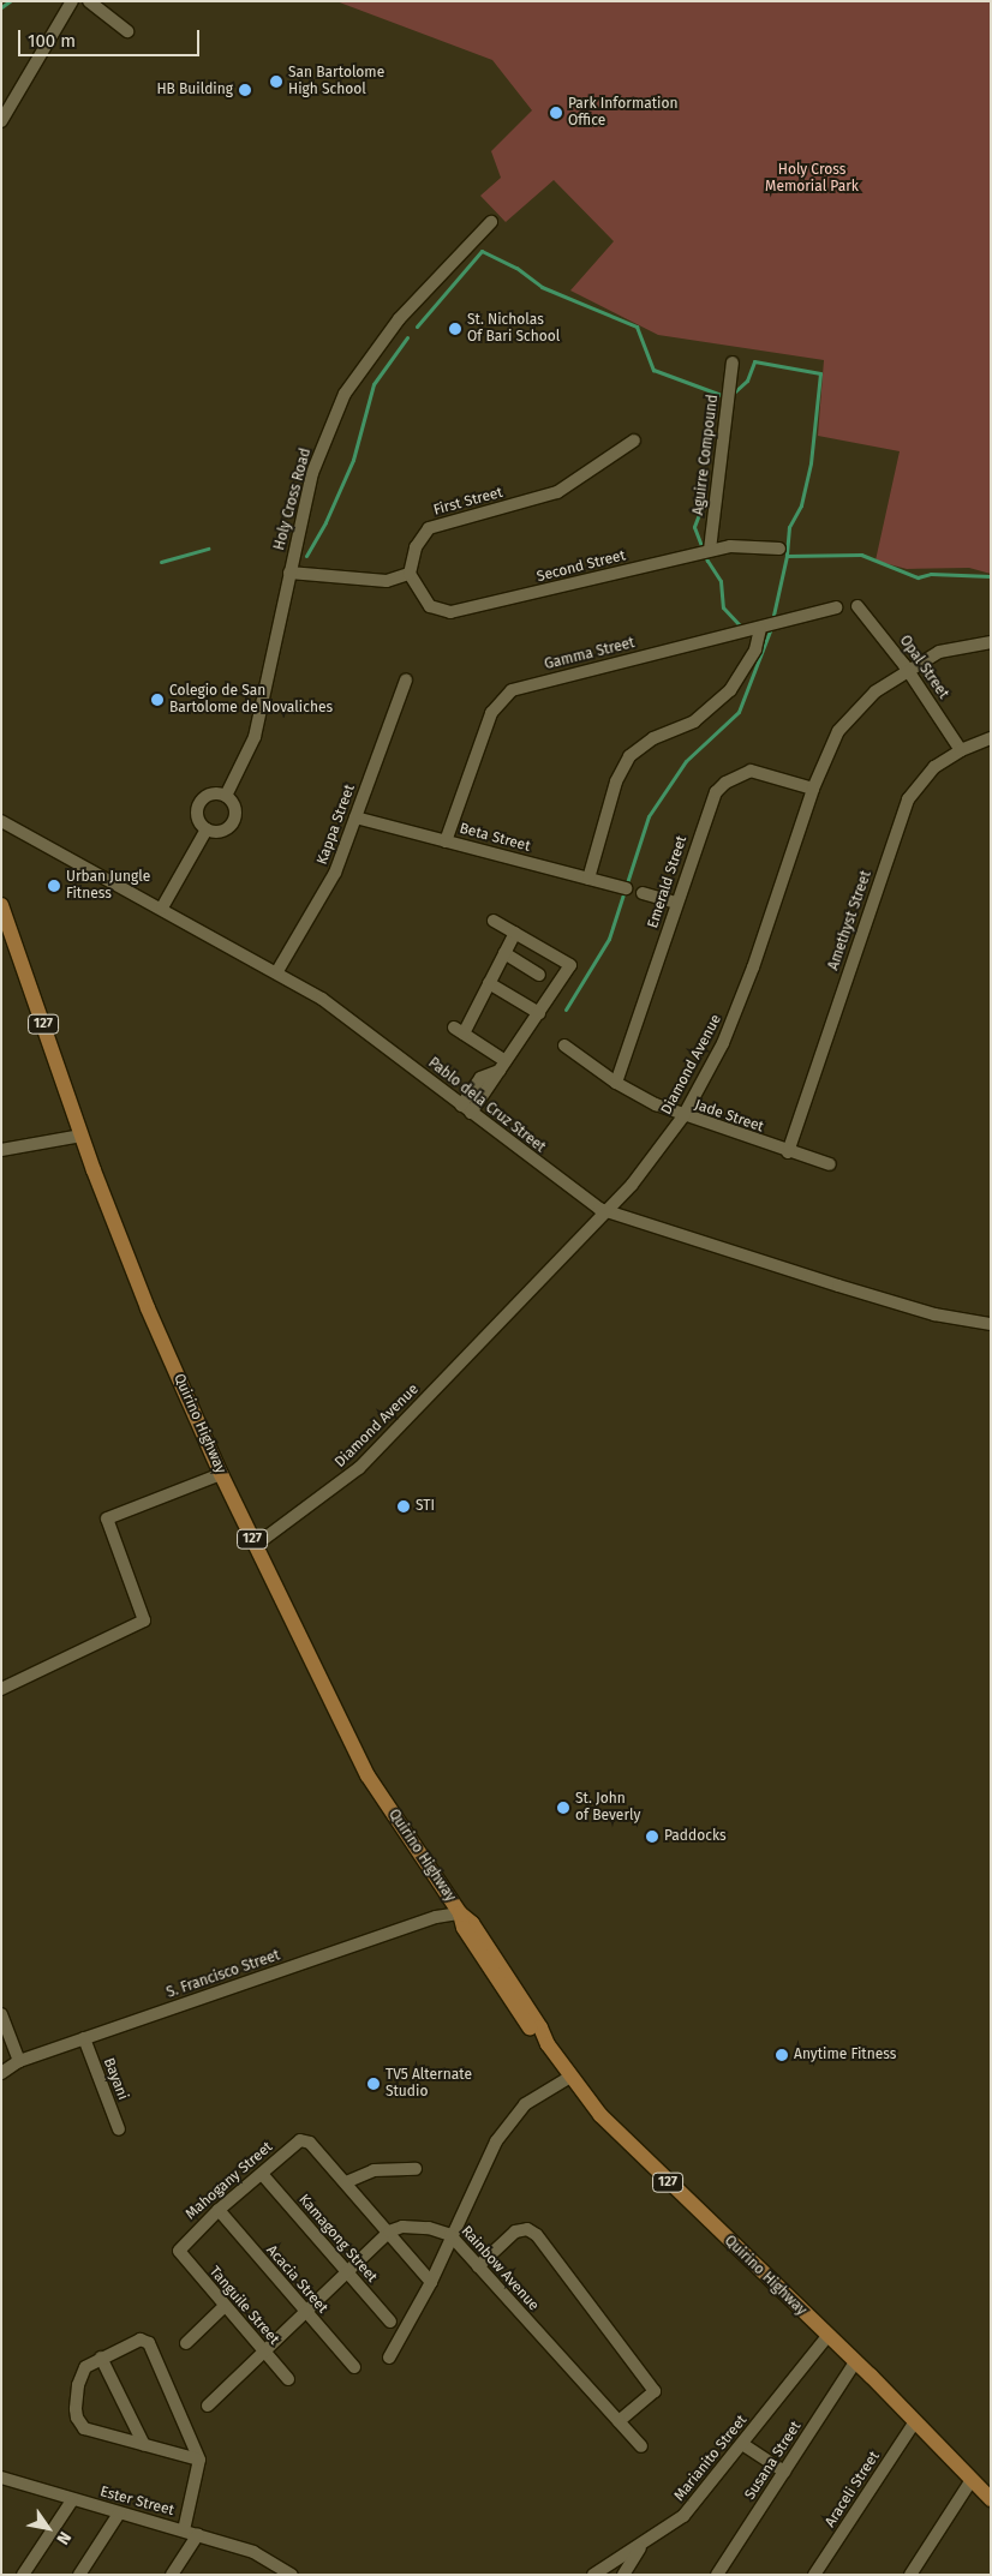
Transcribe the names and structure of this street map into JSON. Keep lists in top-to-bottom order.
{
  "streets": {
    "main road": ["127", "Quirino Highway"],
    "street": [
      "Aguirre Compound",
      "Holy Cross Road",
      "First Street",
      "Second Street",
      "Gamma Street",
      "Opal Street",
      "Kappa Street",
      "Beta Street",
      "Emerald Street",
      "Amethyst Street",
      "Diamond Avenue",
      "Pablo dela Cruz Street",
      "Jade Street",
      "S. Francisco Street",
      "Bayani",
      "Mahogany Street",
      "Kamagong Street",
      "Rainbow Avenue",
      "Acacia Street",
      "Tanguile Street",
      "Marianito Street",
      "Susana Street",
      "Araceli Street",
      "Ester Street"
    ]
  },
  "crossings": [
    ["Aguirre Compound", "Second Street"],
    ["First Street", "Second Street"],
    ["Gamma Street", "Beta Street"],
    ["Opal Street", "Amethyst Street"],
    ["Opal Street", "Diamond Avenue"],
    ["Kappa Street", "Beta Street"],
    ["Kappa Street", "Pablo dela Cruz Street"],
    ["Emerald Street", "Diamond Avenue"],
    ["Emerald Street", "Jade Street"],
    ["Amethyst Street", "Jade Street"],
    ["Diamond Avenue", "Pablo dela Cruz Street"],
    ["Diamond Avenue", "Jade Street"],
    ["Diamond Avenue", "Quirino Highway"],
    ["Quirino Highway", "S. Francisco Street"],
    ["Quirino Highway", "Marianito Street"],
    ["Quirino Highway", "Susana Street"],
    ["Quirino Highway", "Araceli Street"],
    ["S. Francisco Street", "Bayani"],
    ["Mahogany Street", "Kamagong Street"],
    ["Mahogany Street", "Acacia Street"],
    ["Mahogany Street", "Tanguile Street"]
  ],
  "parks": ["Holy Cross Memorial Park"],
  "places": [
    "San Bartolome High School",
    "HB Building",
    "Park Information Office",
    "St. Nicholas Of Bari School",
    "Colegio de San Bartolome de Novaliches",
    "Urban Jungle Fitness",
    "STI",
    "St. John of Beverly",
    "Paddocks",
    "Anytime Fitness",
    "TV5 Alternate Studio"
  ],
  "scale_bar": "100 m",
  "north": "bottom right"
}
